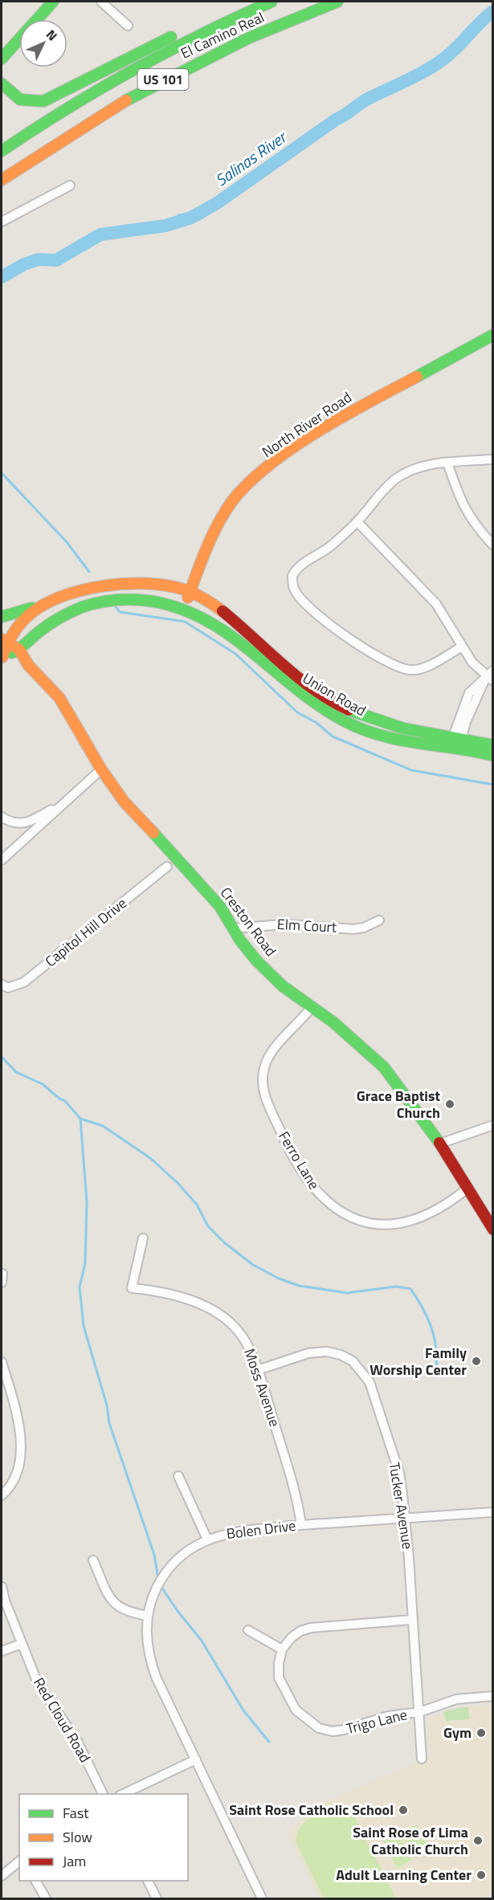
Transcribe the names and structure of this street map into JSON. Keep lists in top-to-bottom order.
{
  "streets": {
    "main road": [
      "El Camino Real",
      "US 101",
      "North River Road",
      "Union Road",
      "Creston Road"
    ],
    "street": [
      "Elm Court",
      "Capitol Hill Drive",
      "Ferro Lane",
      "Moss Avenue",
      "Tucker Avenue",
      "Bolen Drive",
      "Red Cloud Road",
      "Trigo Lane"
    ]
  },
  "crossings": [
    ["North River Road", "Union Road"],
    ["Creston Road", "Elm Court"],
    ["Creston Road", "Ferro Lane"],
    ["Moss Avenue", "Tucker Avenue"],
    ["Moss Avenue", "Bolen Drive"],
    ["Tucker Avenue", "Bolen Drive"],
    ["Tucker Avenue", "Trigo Lane"]
  ],
  "water": ["Salinas River"],
  "places": [
    "Grace Baptist Church",
    "Family Worship Center",
    "Gym",
    "Saint Rose Catholic School",
    "Saint Rose of Lima Catholic Church",
    "Adult Learning Center"
  ],
  "legend": ["Fast", "Slow", "Jam"],
  "north": "top right"
}
